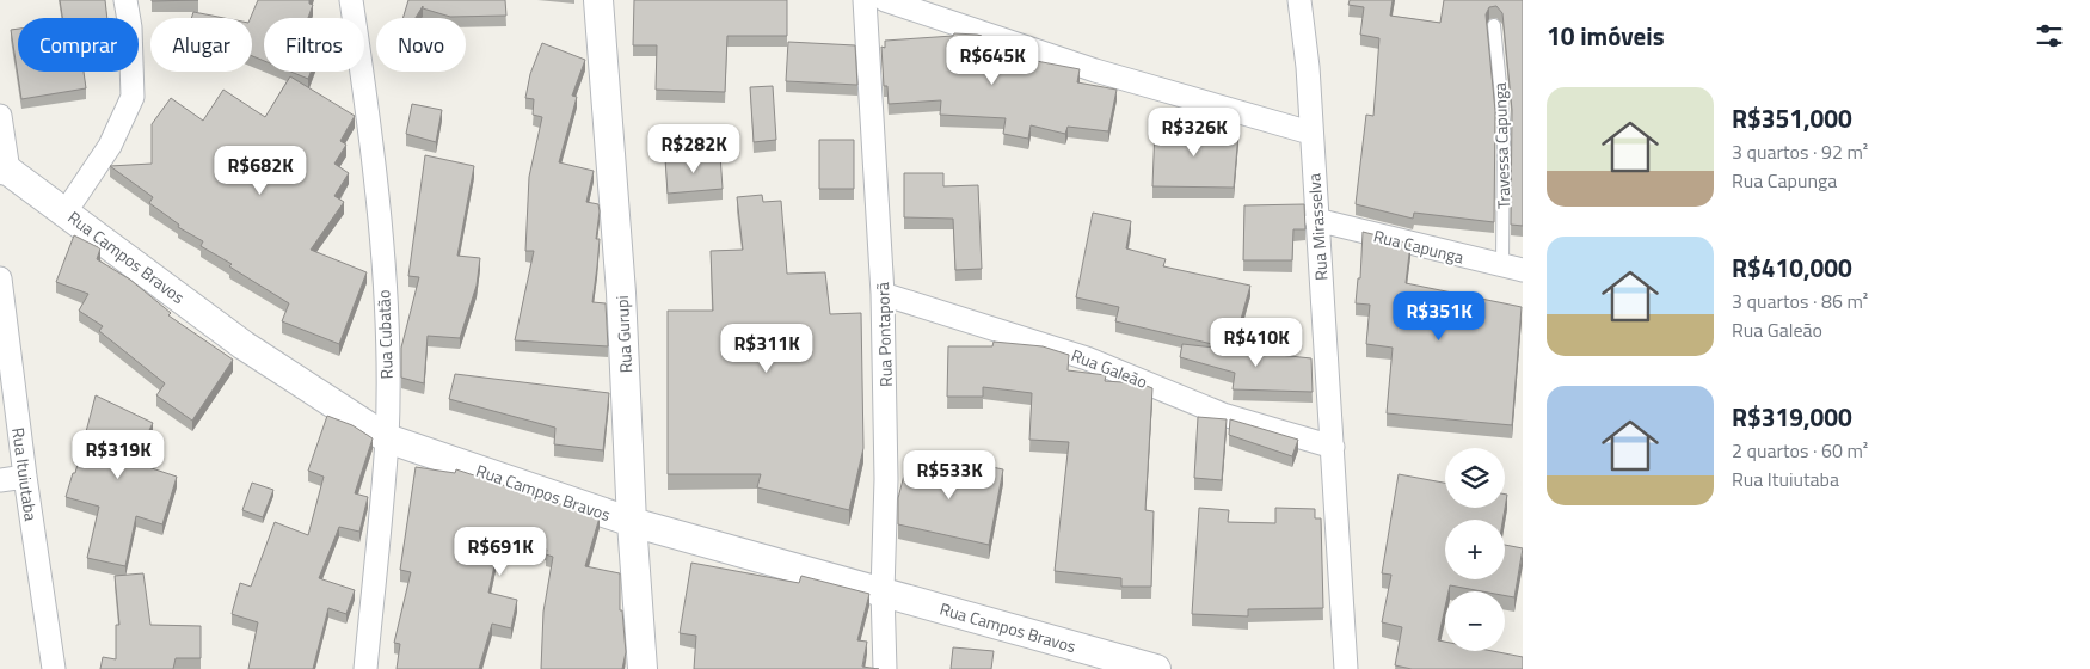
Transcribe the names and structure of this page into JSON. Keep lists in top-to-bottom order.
{
  "streets": {
    "street": [
      "Rua Mirasselva",
      "Rua Capunga",
      "Rua Campos Bravos",
      "Rua Cubatão",
      "Rua Gurupi",
      "Rua Pontaporã",
      "Rua Galeão",
      "Rua Ituiutaba"
    ],
    "lane": ["Travessa Capunga"]
  },
  "crossings": [
    ["Travessa Capunga", "Rua Capunga"],
    ["Rua Mirasselva", "Rua Capunga"],
    ["Rua Mirasselva", "Rua Galeão"],
    ["Rua Campos Bravos", "Rua Cubatão"],
    ["Rua Campos Bravos", "Rua Gurupi"],
    ["Rua Campos Bravos", "Rua Pontaporã"],
    ["Rua Pontaporã", "Rua Galeão"]
  ],
  "page": {
    "heading": "10 imóveis",
    "chip": [
      "Comprar",
      "Alugar",
      "Filtros",
      "Novo"
    ],
    "price": [
      "R$645K",
      "R$326K",
      "R$282K",
      "R$682K",
      "R$351K",
      "R$410K",
      "R$311K",
      "R$319K",
      "R$533K",
      "R$691K"
    ],
    "list": [
      {
        "name": "R$351,000",
        "note": "3 quartos · 92 m² · Rua Capunga"
      },
      {
        "name": "R$410,000",
        "note": "3 quartos · 86 m² · Rua Galeão"
      },
      {
        "name": "R$319,000",
        "note": "2 quartos · 60 m² · Rua Ituiutaba"
      }
    ],
    "map_buttons": ["+", "−"]
  }
}
